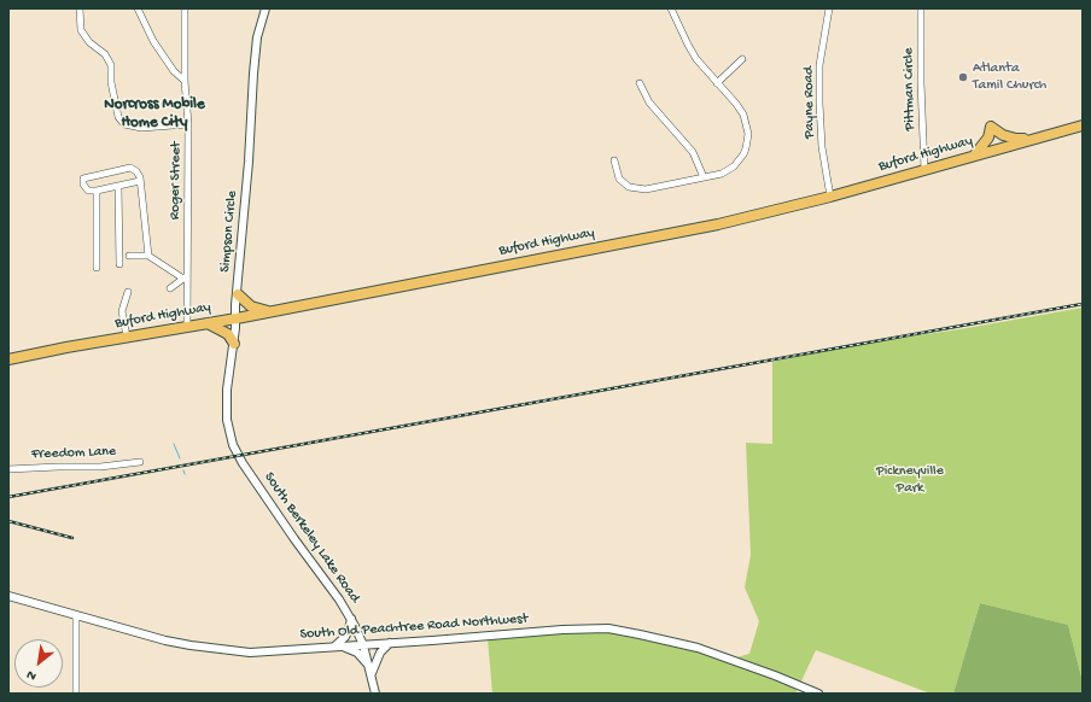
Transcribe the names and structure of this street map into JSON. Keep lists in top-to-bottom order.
{
  "streets": {
    "main road": ["Buford Highway"],
    "street": [
      "Pittman Circle",
      "Payne Road",
      "Roger Street",
      "Simpson Circle",
      "Freedom Lane",
      "South Berkeley Lake Road",
      "South Old Peachtree Road Northwest"
    ]
  },
  "crossings": [
    ["Pittman Circle", "Buford Highway"],
    ["Payne Road", "Buford Highway"],
    ["Buford Highway", "Roger Street"],
    ["Buford Highway", "Simpson Circle"],
    ["Simpson Circle", "South Berkeley Lake Road"],
    ["South Berkeley Lake Road", "South Old Peachtree Road Northwest"]
  ],
  "districts": ["Norcross Mobile Home City"],
  "parks": ["Pickneyville Park"],
  "places": ["Atlanta Tamil Church"],
  "north": "bottom left"
}
